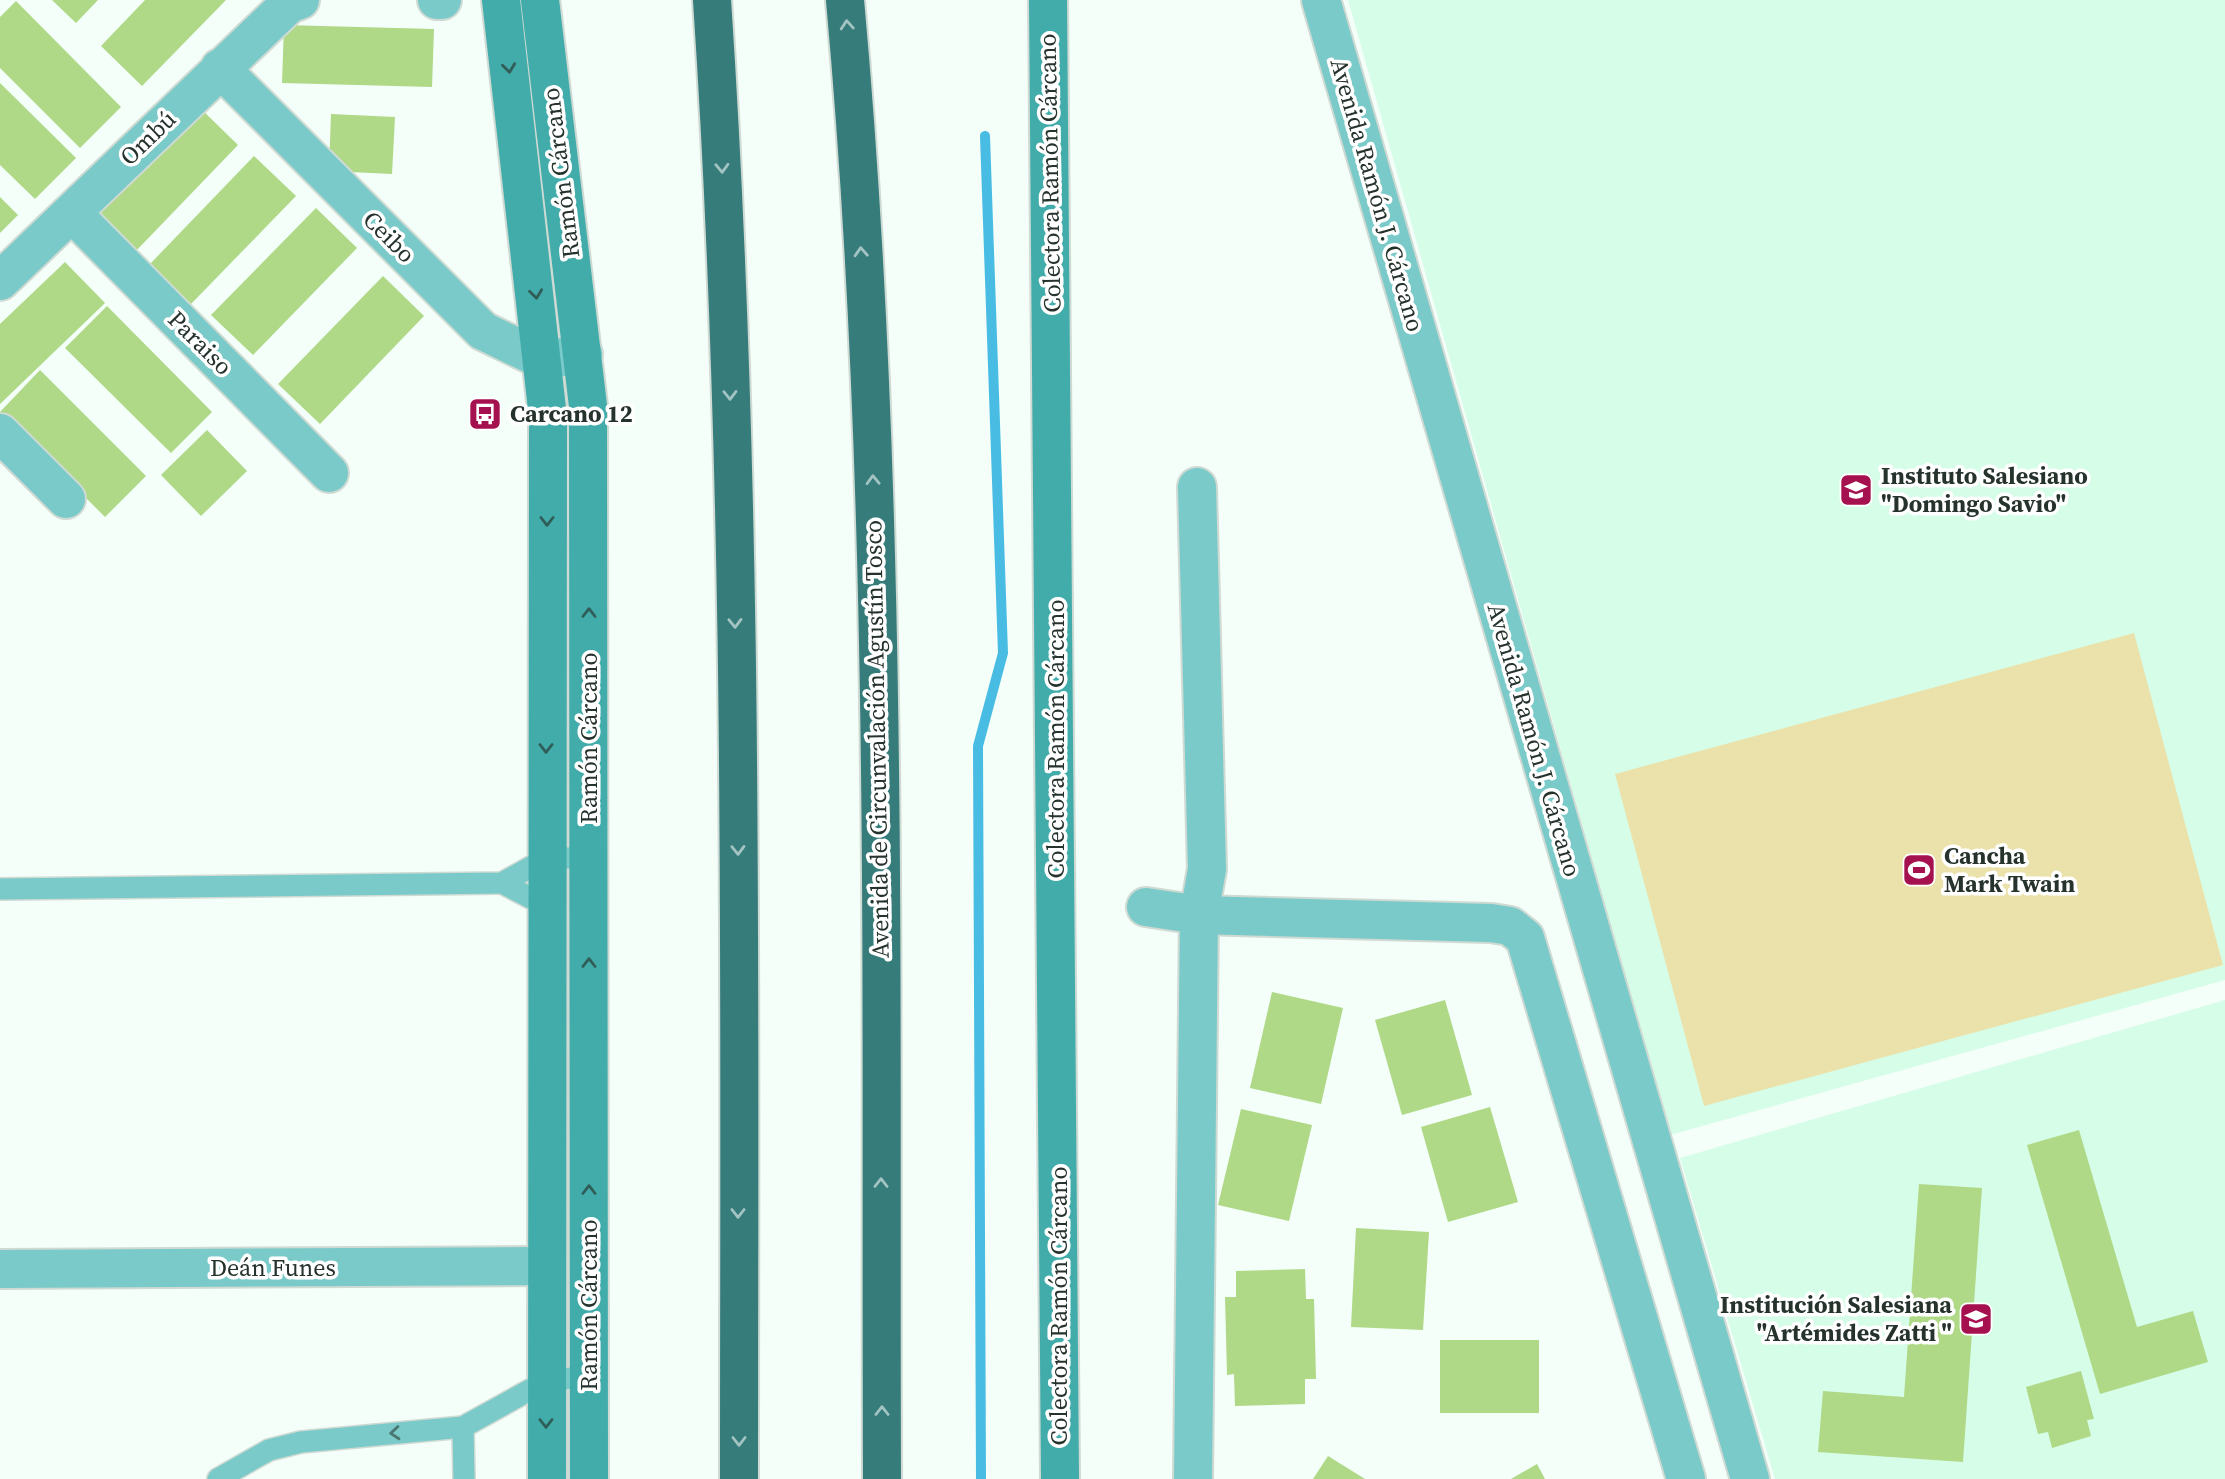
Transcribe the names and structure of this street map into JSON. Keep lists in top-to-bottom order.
{
  "streets": {
    "highway": ["Avenida de Circunvalación Agustín Tosco"],
    "main road": ["Ramón Cárcano", "Colectora Ramón Cárcano"],
    "street": [
      "Ombú",
      "Avenida Ramón J. Cárcano",
      "Ceibo",
      "Paraiso",
      "Deán Funes"
    ]
  },
  "crossings": [
    ["Ombú", "Ceibo"],
    ["Ombú", "Paraiso"],
    ["Ramón Cárcano", "Ceibo"],
    ["Ramón Cárcano", "Deán Funes"]
  ],
  "places": {
    "bus stop": ["Carcano 12"],
    "school or university": ["Instituto Salesiano \"Domingo Savio\"", "Institución Salesiana \"Artémides Zatti \""],
    "sports": ["Cancha Mark Twain"]
  }
}
